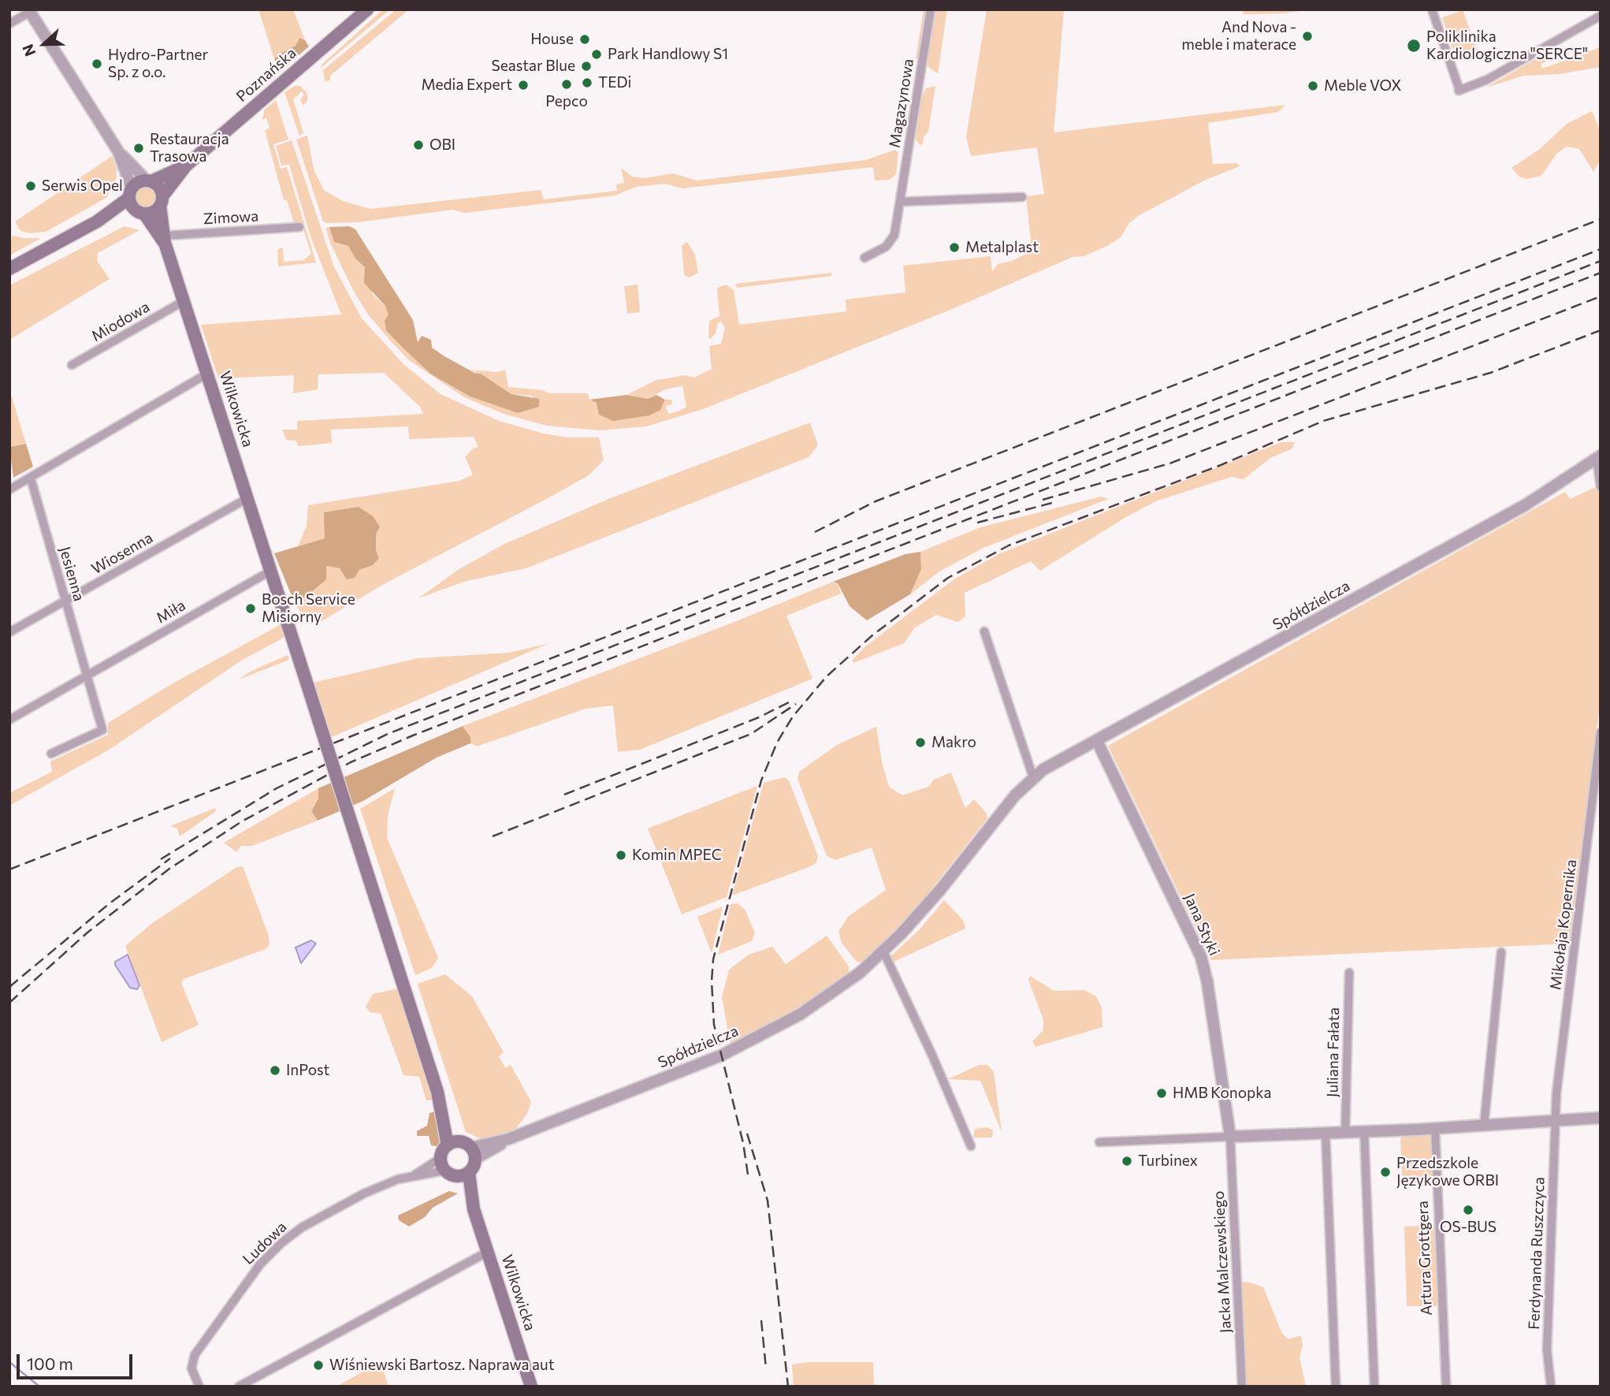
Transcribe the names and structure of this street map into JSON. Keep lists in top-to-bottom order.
{
  "streets": {
    "main road": ["Poznańska", "Wilkowicka"],
    "street": [
      "Magazynowa",
      "Zimowa",
      "Miodowa",
      "Wiosenna",
      "Jesienna",
      "Spółdzielcza",
      "Miła",
      "Jana Styki",
      "Mikołaja Kopernika",
      "Juliana Fałata",
      "Ludowa",
      "Ferdynanda Ruszczyca",
      "Artura Grottgera",
      "Jacka Malczewskiego"
    ]
  },
  "crossings": [
    ["Poznańska", "Wilkowicka"],
    ["Zimowa", "Wilkowicka"],
    ["Miodowa", "Wilkowicka"],
    ["Wilkowicka", "Wiosenna"],
    ["Wilkowicka", "Miła"],
    ["Wiosenna", "Jesienna"],
    ["Jesienna", "Miła"],
    ["Spółdzielcza", "Jana Styki"],
    ["Jana Styki", "Jacka Malczewskiego"],
    ["Mikołaja Kopernika", "Ferdynanda Ruszczyca"]
  ],
  "places": [
    "And Nova - meble i materace",
    "House",
    "Poliklinika Kardiologiczna \"SERCE\"",
    "Park Handlowy S1",
    "Hydro-Partner Sp. z o.o.",
    "Seastar Blue",
    "TEDi",
    "Pepco",
    "Media Expert",
    "Meble VOX",
    "OBI",
    "Restauracja Trasowa",
    "Serwis Opel",
    "Metalplast",
    "Bosch Service Misiorny",
    "Makro",
    "Komin MPEC",
    "InPost",
    "HMB Konopka",
    "Turbinex",
    "Przedszkole Językowe ORBI",
    "OS-BUS",
    "Wiśniewski Bartosz. Naprawa aut"
  ],
  "scale_bar": "100 m",
  "north": "left"
}
